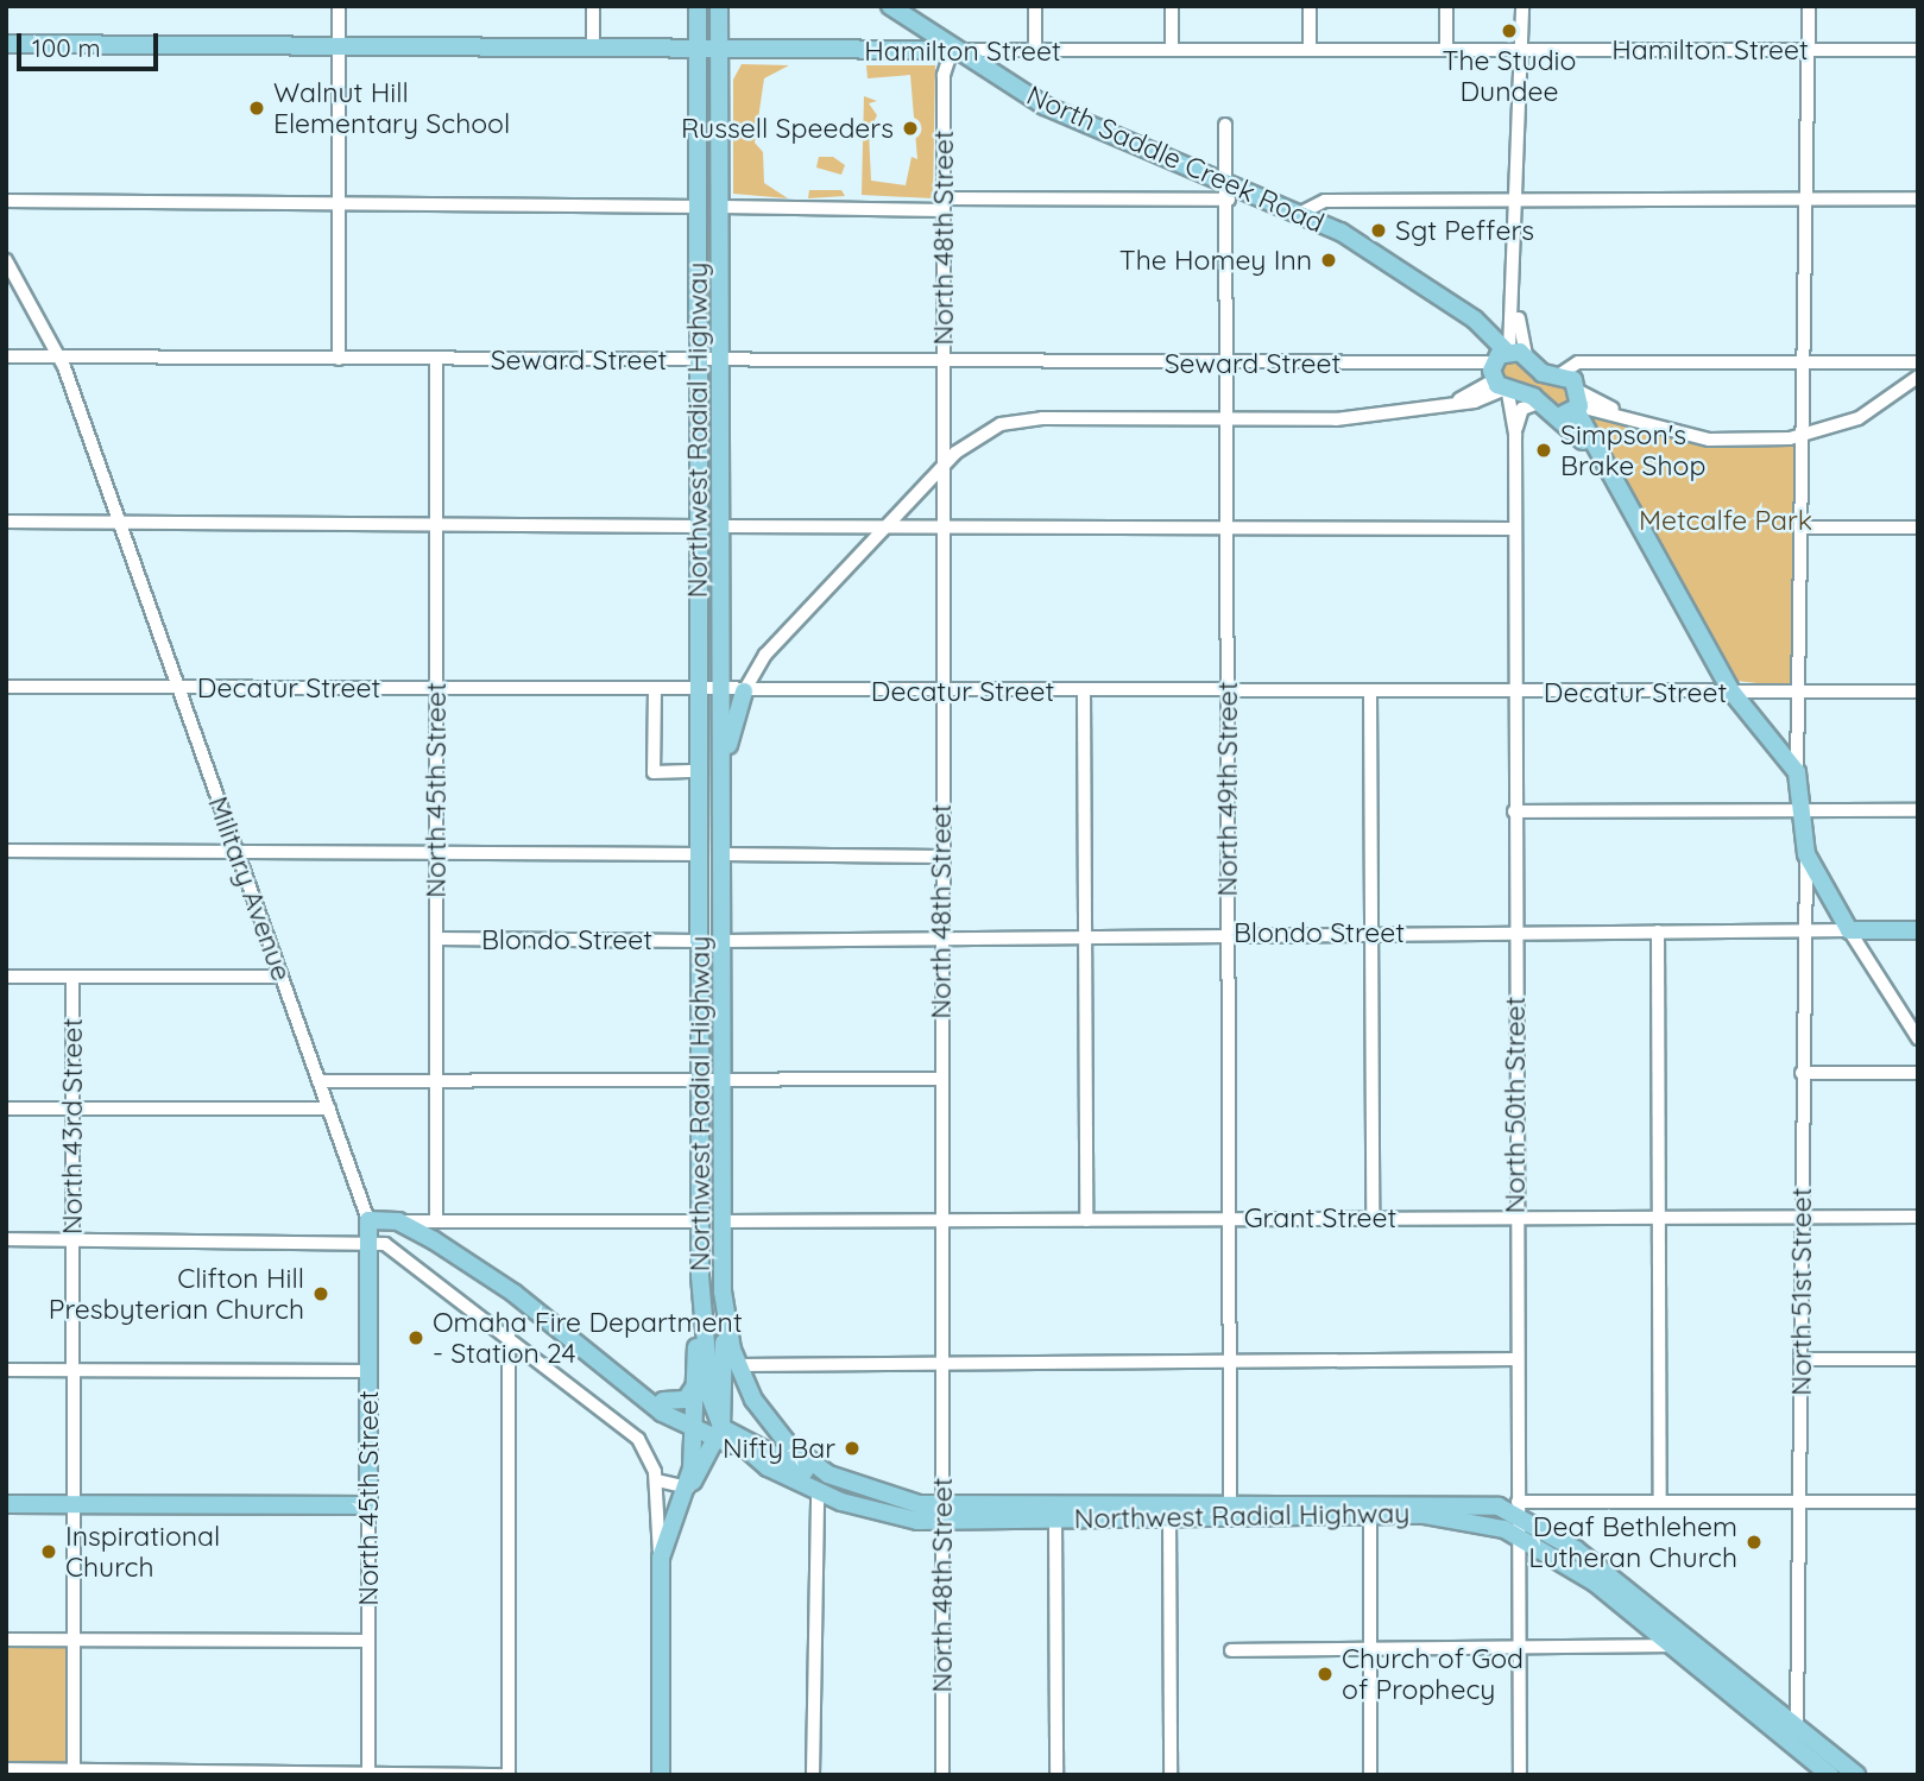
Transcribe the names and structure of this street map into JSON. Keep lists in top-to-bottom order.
{
  "streets": {
    "main road": [
      "Hamilton Street",
      "North Saddle Creek Road",
      "Northwest Radial Highway",
      "North 45th Street",
      "Blondo Street"
    ],
    "street": [
      "North 48th Street",
      "Seward Street",
      "Decatur Street",
      "North 49th Street",
      "Military Avenue",
      "North 50th Street",
      "North 43rd Street",
      "Grant Street",
      "North 51st Street"
    ]
  },
  "crossings": [
    ["Hamilton Street", "North Saddle Creek Road"],
    ["Hamilton Street", "North 48th Street"],
    ["Hamilton Street", "Northwest Radial Highway"],
    ["Hamilton Street", "North 50th Street"],
    ["North Saddle Creek Road", "North 48th Street"],
    ["North Saddle Creek Road", "Seward Street"],
    ["North Saddle Creek Road", "North 49th Street"],
    ["North Saddle Creek Road", "North 50th Street"],
    ["North 48th Street", "Seward Street"],
    ["North 48th Street", "Northwest Radial Highway"],
    ["North 48th Street", "Decatur Street"],
    ["North 48th Street", "Blondo Street"],
    ["North 48th Street", "Grant Street"],
    ["Seward Street", "Northwest Radial Highway"],
    ["Seward Street", "North 49th Street"],
    ["Seward Street", "North 45th Street"],
    ["Seward Street", "Military Avenue"],
    ["Seward Street", "North 50th Street"],
    ["Northwest Radial Highway", "Decatur Street"],
    ["Northwest Radial Highway", "North 49th Street"],
    ["Northwest Radial Highway", "Blondo Street"],
    ["Northwest Radial Highway", "North 50th Street"],
    ["Northwest Radial Highway", "Grant Street"],
    ["Northwest Radial Highway", "North 51st Street"],
    ["Decatur Street", "North 49th Street"],
    ["Decatur Street", "North 45th Street"],
    ["Decatur Street", "Military Avenue"],
    ["Decatur Street", "North 50th Street"],
    ["North 49th Street", "Blondo Street"],
    ["North 49th Street", "Grant Street"],
    ["North 45th Street", "Military Avenue"],
    ["North 45th Street", "Blondo Street"],
    ["Blondo Street", "North 50th Street"],
    ["Blondo Street", "North 51st Street"],
    ["North 50th Street", "Grant Street"],
    ["Grant Street", "North 51st Street"]
  ],
  "parks": ["Metcalfe Park"],
  "places": [
    "The Studio Dundee",
    "Walnut Hill Elementary School",
    "Russell Speeders",
    "Sgt Peffers",
    "The Homey Inn",
    "Simpson's Brake Shop",
    "Clifton Hill Presbyterian Church",
    "Omaha Fire Department - Station 24",
    "Nifty Bar",
    "Deaf Bethlehem Lutheran Church",
    "Inspirational Church",
    "Church of God of Prophecy"
  ],
  "scale_bar": "100 m"
}
